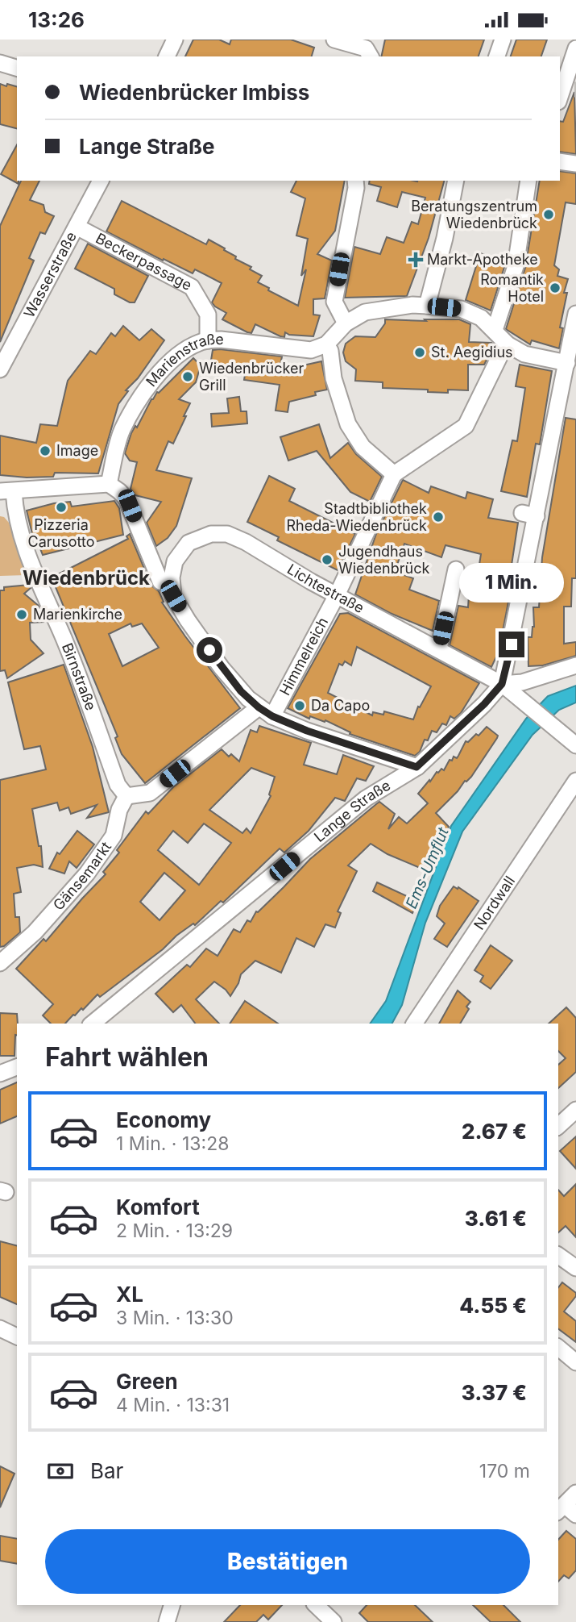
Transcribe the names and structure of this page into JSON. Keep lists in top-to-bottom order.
{
  "streets": {
    "street": [
      "Beckerpassage",
      "Wasserstraße",
      "Marienstraße",
      "Lichtestraße",
      "Himmelreich",
      "Birnstraße",
      "Lange Straße",
      "Gänsemarkt",
      "Nordwall"
    ]
  },
  "crossings": [
    ["Beckerpassage", "Wasserstraße"],
    ["Beckerpassage", "Marienstraße"],
    ["Marienstraße", "Himmelreich"],
    ["Lichtestraße", "Himmelreich"],
    ["Lichtestraße", "Lange Straße"],
    ["Birnstraße", "Gänsemarkt"]
  ],
  "districts": ["Wiedenbrück"],
  "water": ["Ems-Umflut"],
  "places": {
    "other": [
      "Beratungszentrum Wiedenbrück",
      "Romantik Hotel",
      "St. Aegidius",
      "Wiedenbrücker Grill",
      "Image",
      "Pizzeria Carusotto",
      "Stadtbibliothek Rheda-Wiedenbrück",
      "Jugendhaus Wiedenbrück",
      "Marienkirche",
      "Da Capo"
    ],
    "health": ["Markt-Apotheke"]
  },
  "page": {
    "status": "13:26",
    "banner": ["Wiedenbrücker Imbiss", "Lange Straße"],
    "bubble": "1 Min.",
    "heading": "Fahrt wählen",
    "list": [
      {
        "name": "Economy",
        "note": "1 Min. · 13:28",
        "value": "2.67 €"
      },
      {
        "name": "Komfort",
        "note": "2 Min. · 13:29",
        "value": "3.61 €"
      },
      {
        "name": "XL",
        "note": "3 Min. · 13:30",
        "value": "4.55 €"
      },
      {
        "name": "Green",
        "note": "4 Min. · 13:31",
        "value": "3.37 €"
      }
    ],
    "pay": ["Bar", "170 m"],
    "buttons": "Bestätigen"
  }
}
